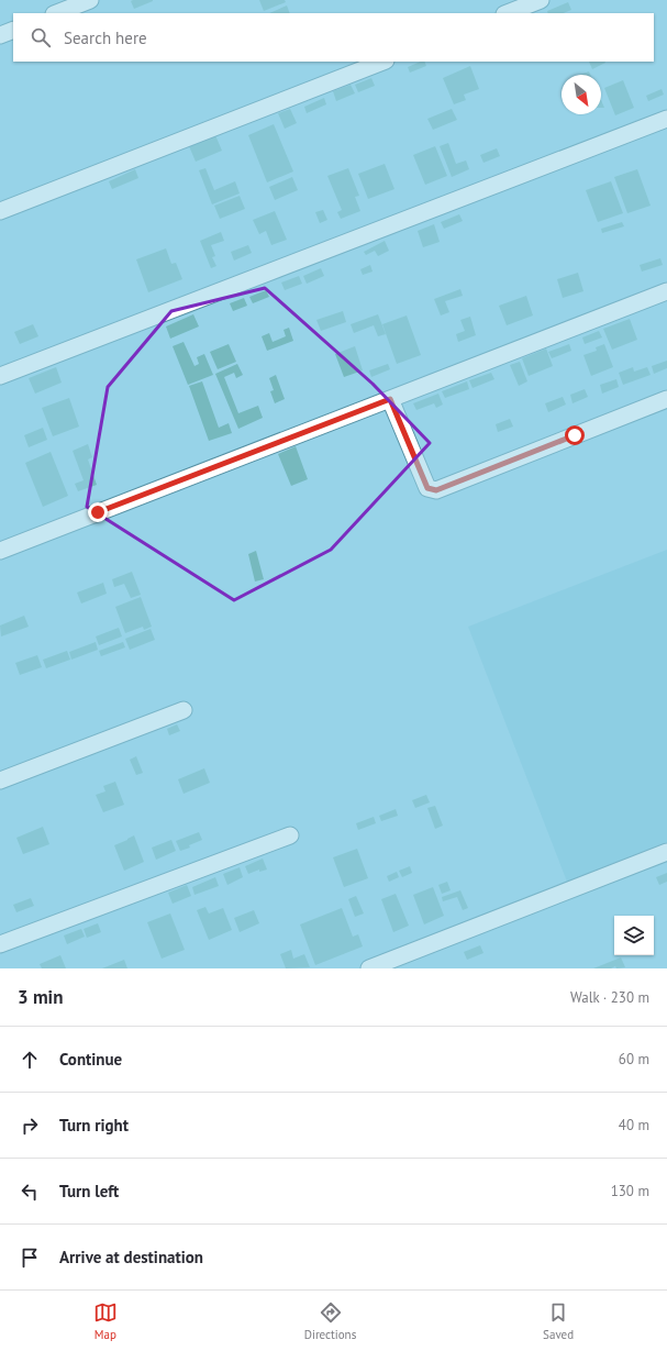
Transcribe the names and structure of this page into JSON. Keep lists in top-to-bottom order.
{
  "north": "bottom right",
  "page": {
    "search": "Search here",
    "heading": ["3 min", "Walk · 230 m"],
    "list": [
      ["Continue", "60 m"],
      ["Turn right", "40 m"],
      ["Turn left", "130 m"],
      "Arrive at destination"
    ],
    "nav": ["Map", "Directions", "Saved"]
  }
}
